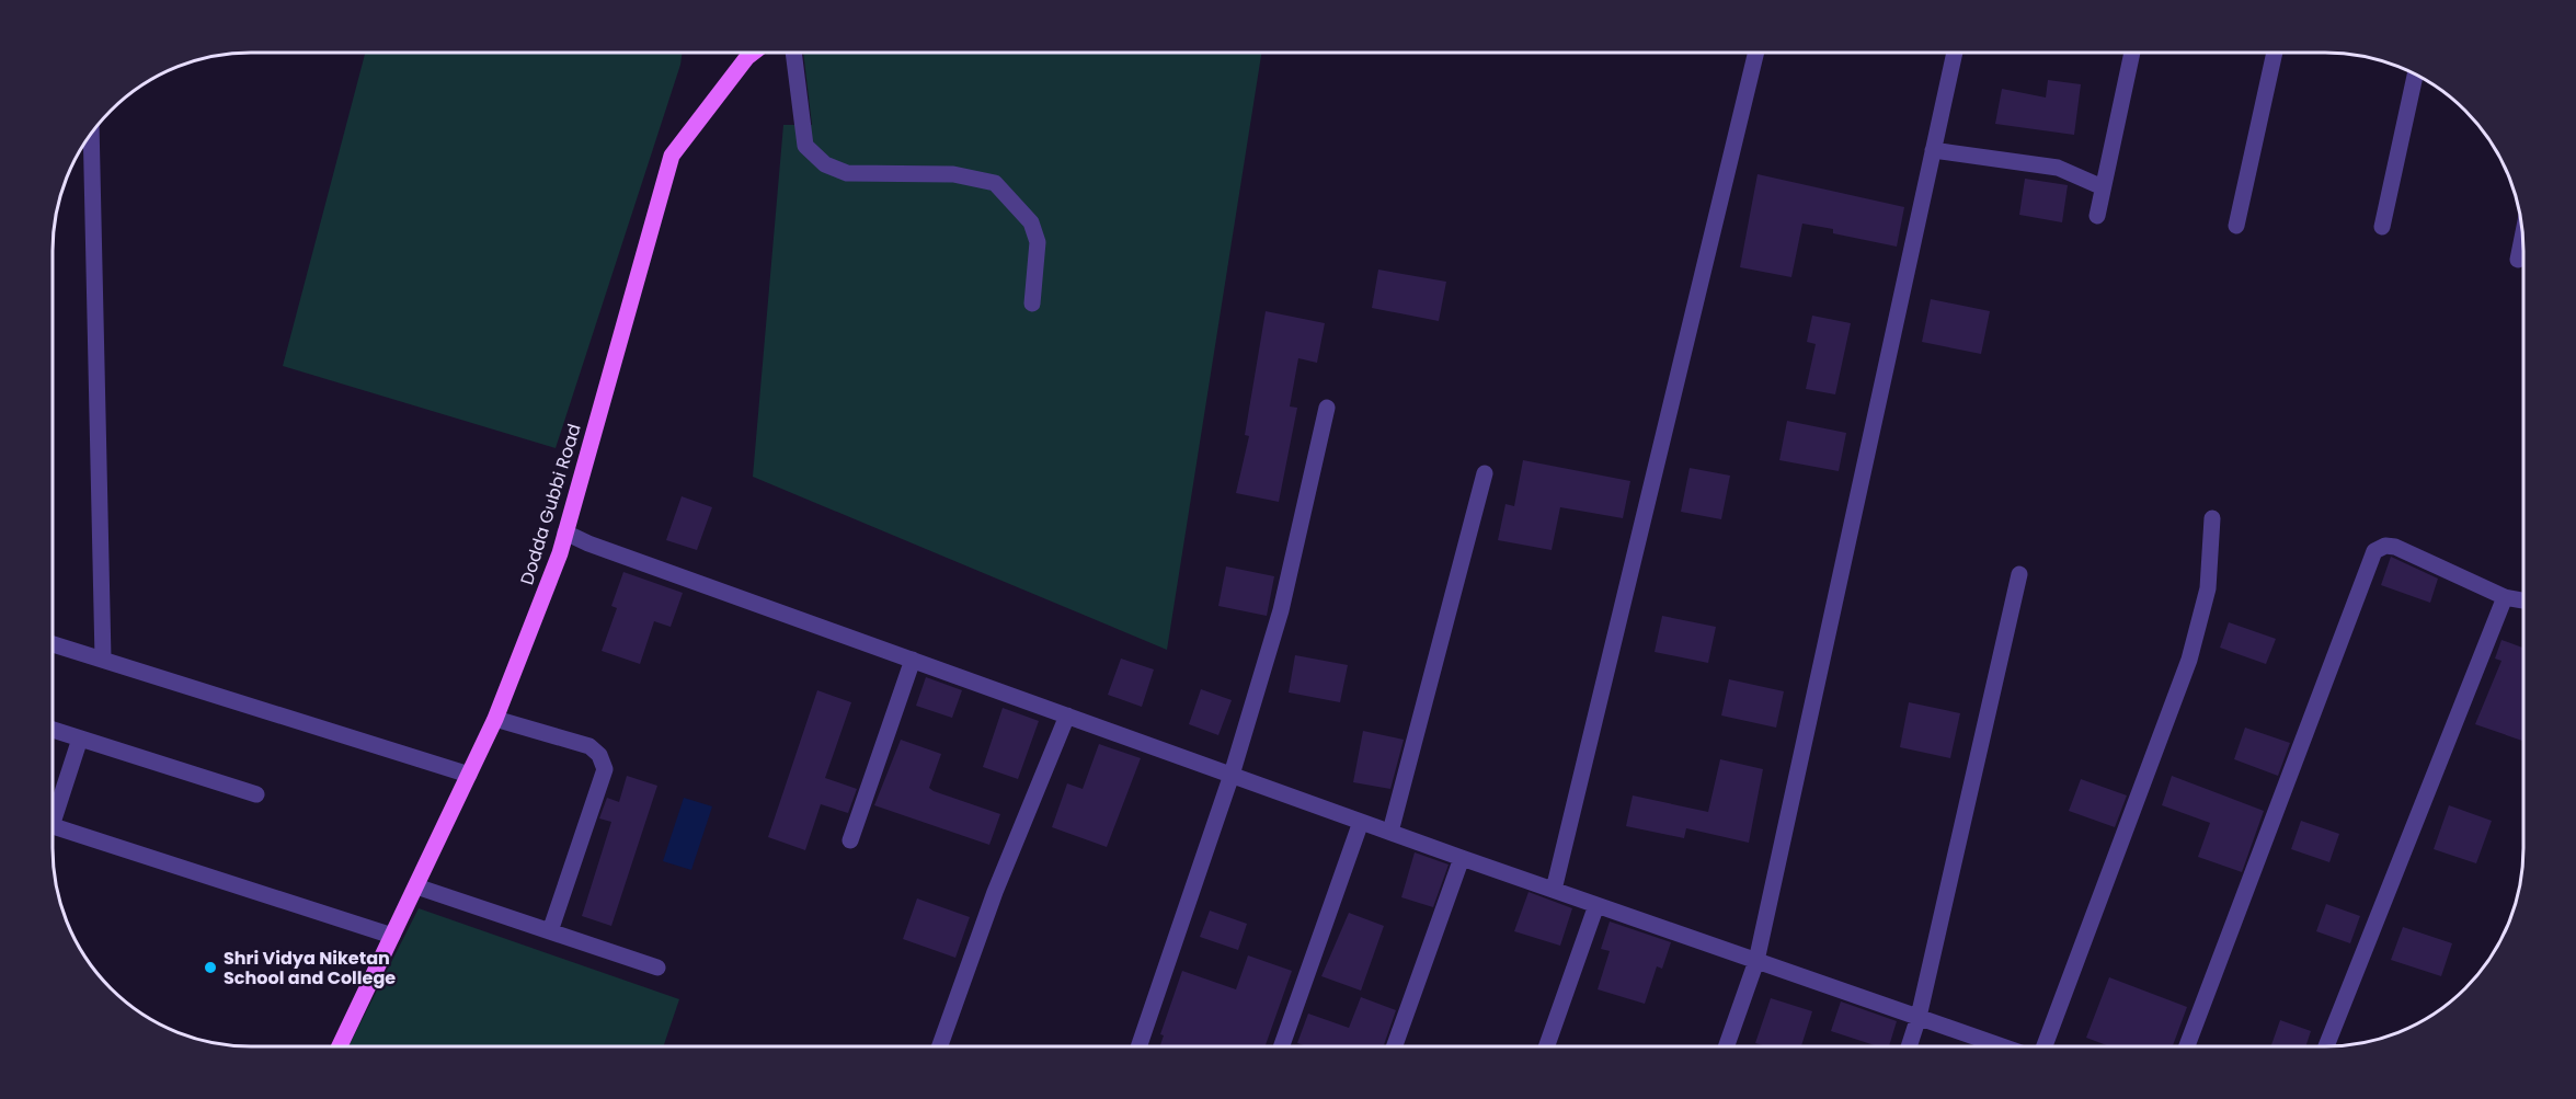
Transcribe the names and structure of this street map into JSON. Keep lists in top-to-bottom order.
{
  "streets": {
    "main road": ["Dodda Gubbi Road"]
  },
  "places": ["Shri Vidya Niketan School and College"]
}
